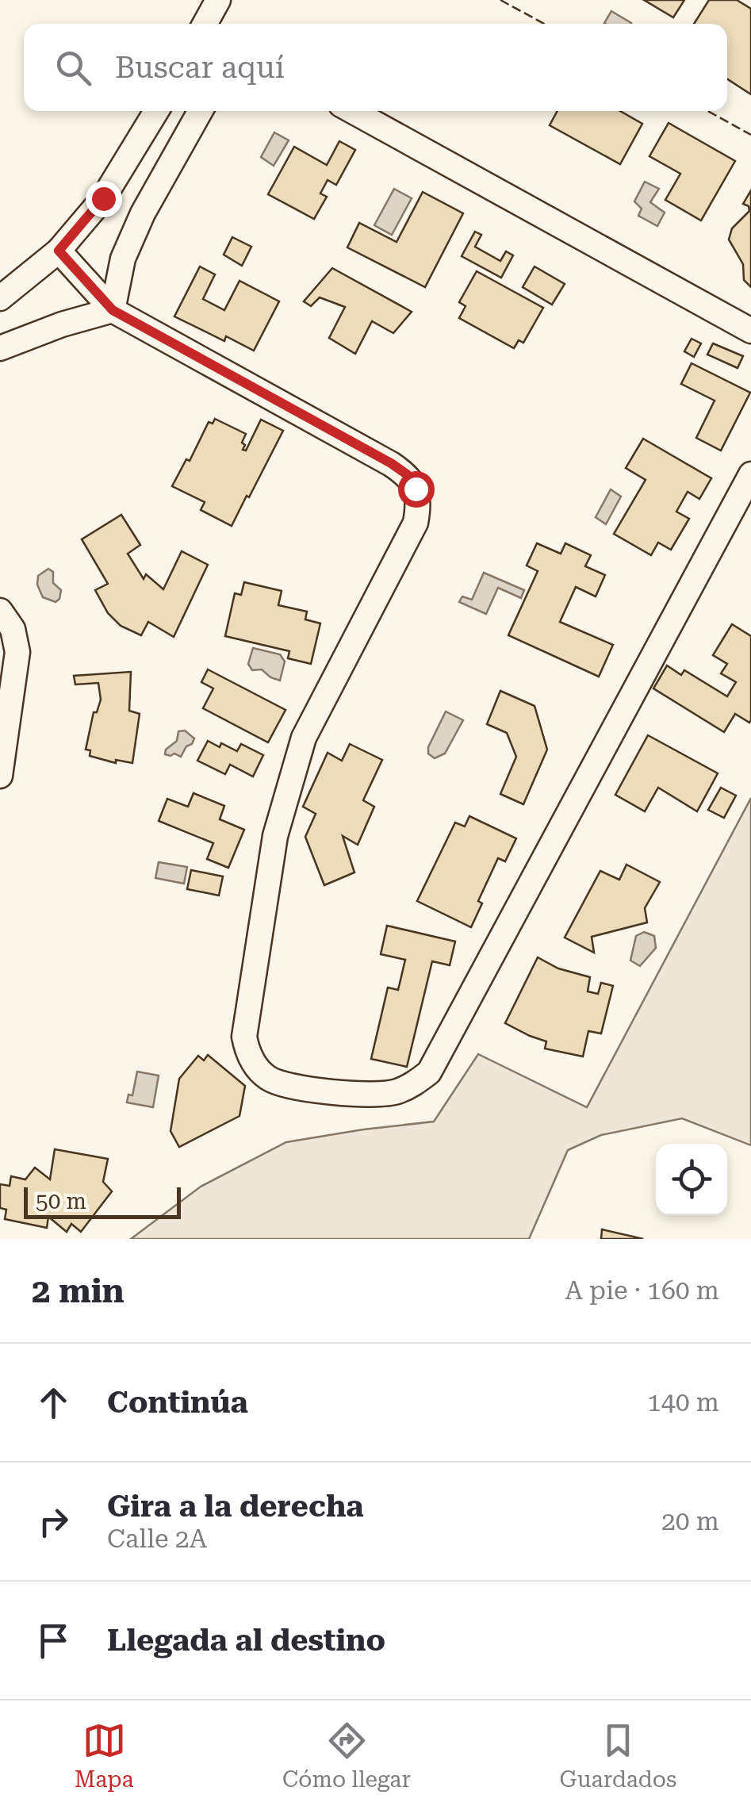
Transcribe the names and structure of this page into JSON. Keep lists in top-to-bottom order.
{
  "scale_bar": "50 m",
  "page": {
    "search": "Buscar aquí",
    "scale": "50 m",
    "heading": ["2 min", "A pie · 160 m"],
    "list": [
      ["Continúa", "140 m"],
      ["Gira a la derecha", "Calle 2A", "20 m"],
      "Llegada al destino"
    ],
    "nav": ["Mapa", "Cómo llegar", "Guardados"]
  }
}
